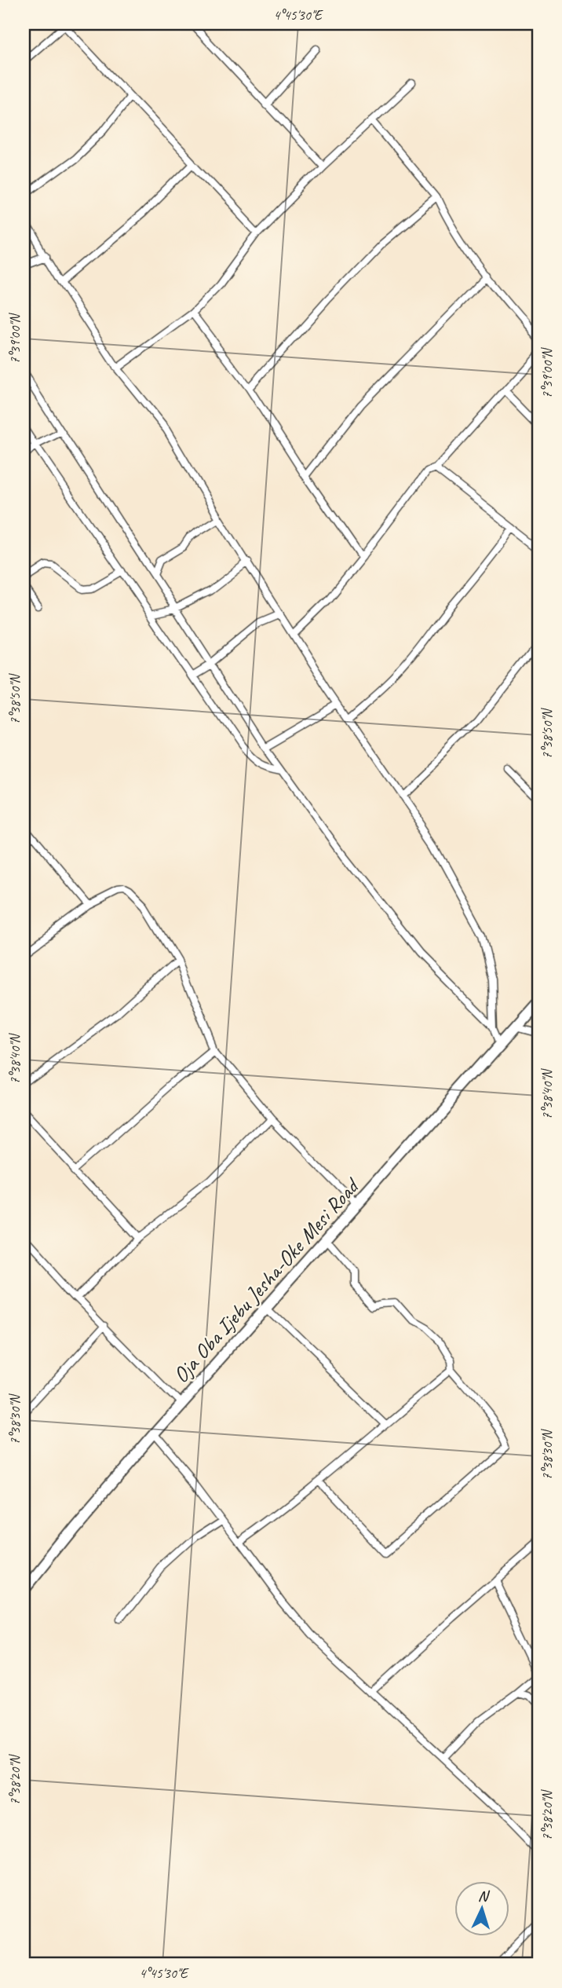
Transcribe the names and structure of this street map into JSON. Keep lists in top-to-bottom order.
{
  "streets": {
    "main road": ["Oja Oba Ijebu Jesha-Oke Mesi Road"]
  },
  "north": "top",
  "coordinates": [
    "4°45'30\"E",
    "7°39'00\"N",
    "7°38'50\"N",
    "7°38'40\"N",
    "7°38'30\"N",
    "7°38'20\"N"
  ]
}
